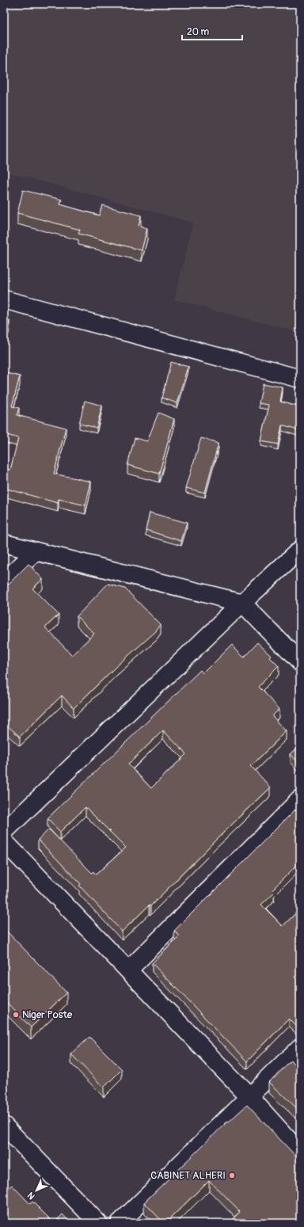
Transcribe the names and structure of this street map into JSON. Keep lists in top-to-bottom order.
{
  "places": ["Niger Poste", "CABINET ALHERI"],
  "scale_bar": "20 m",
  "north": "bottom left"
}
